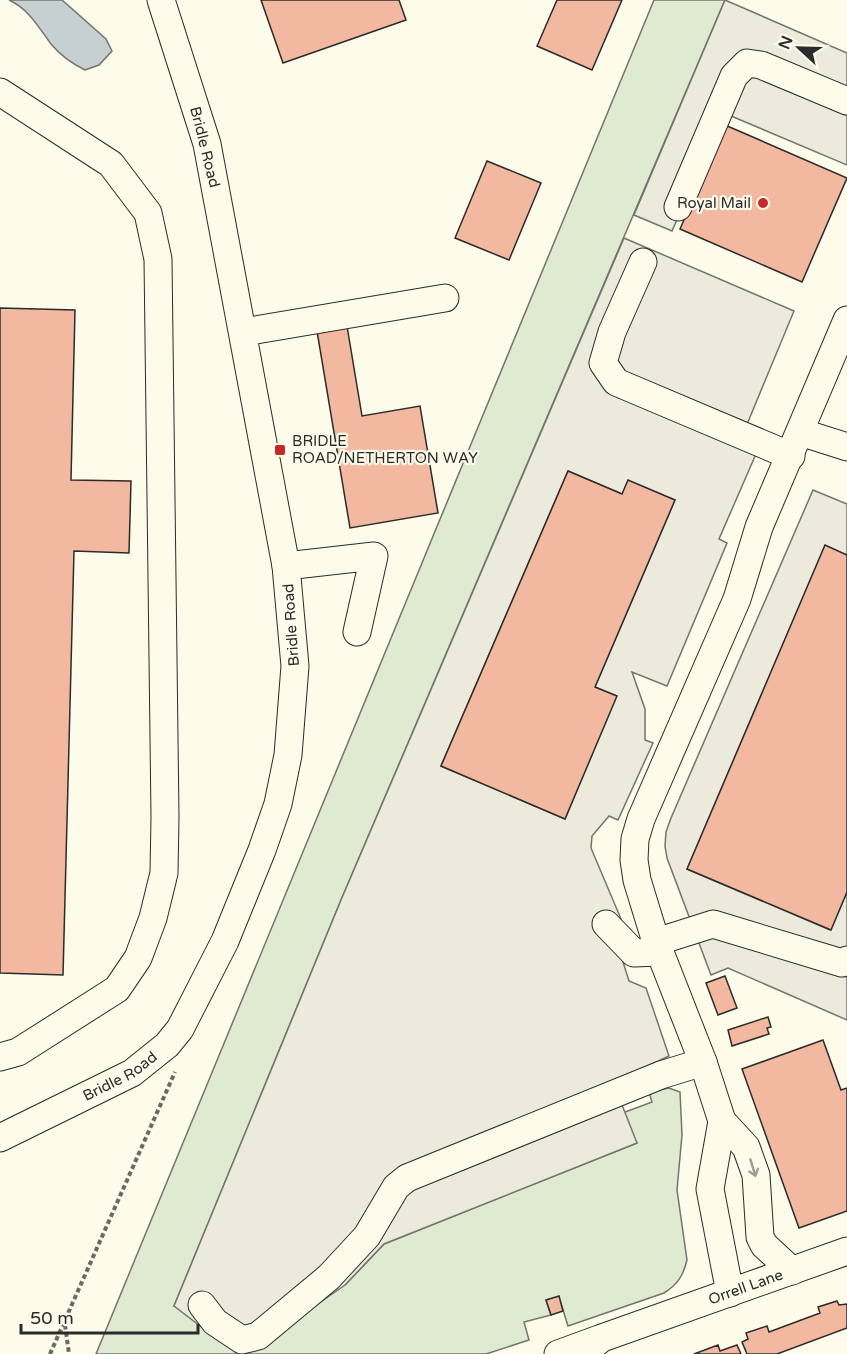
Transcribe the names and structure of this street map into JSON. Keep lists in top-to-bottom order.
{
  "streets": {
    "street": ["Bridle Road", "Orrell Lane"]
  },
  "places": {
    "other": ["Royal Mail"],
    "transit": ["BRIDLE ROAD/NETHERTON WAY"]
  },
  "scale_bar": "50 m",
  "north": "left"
}
